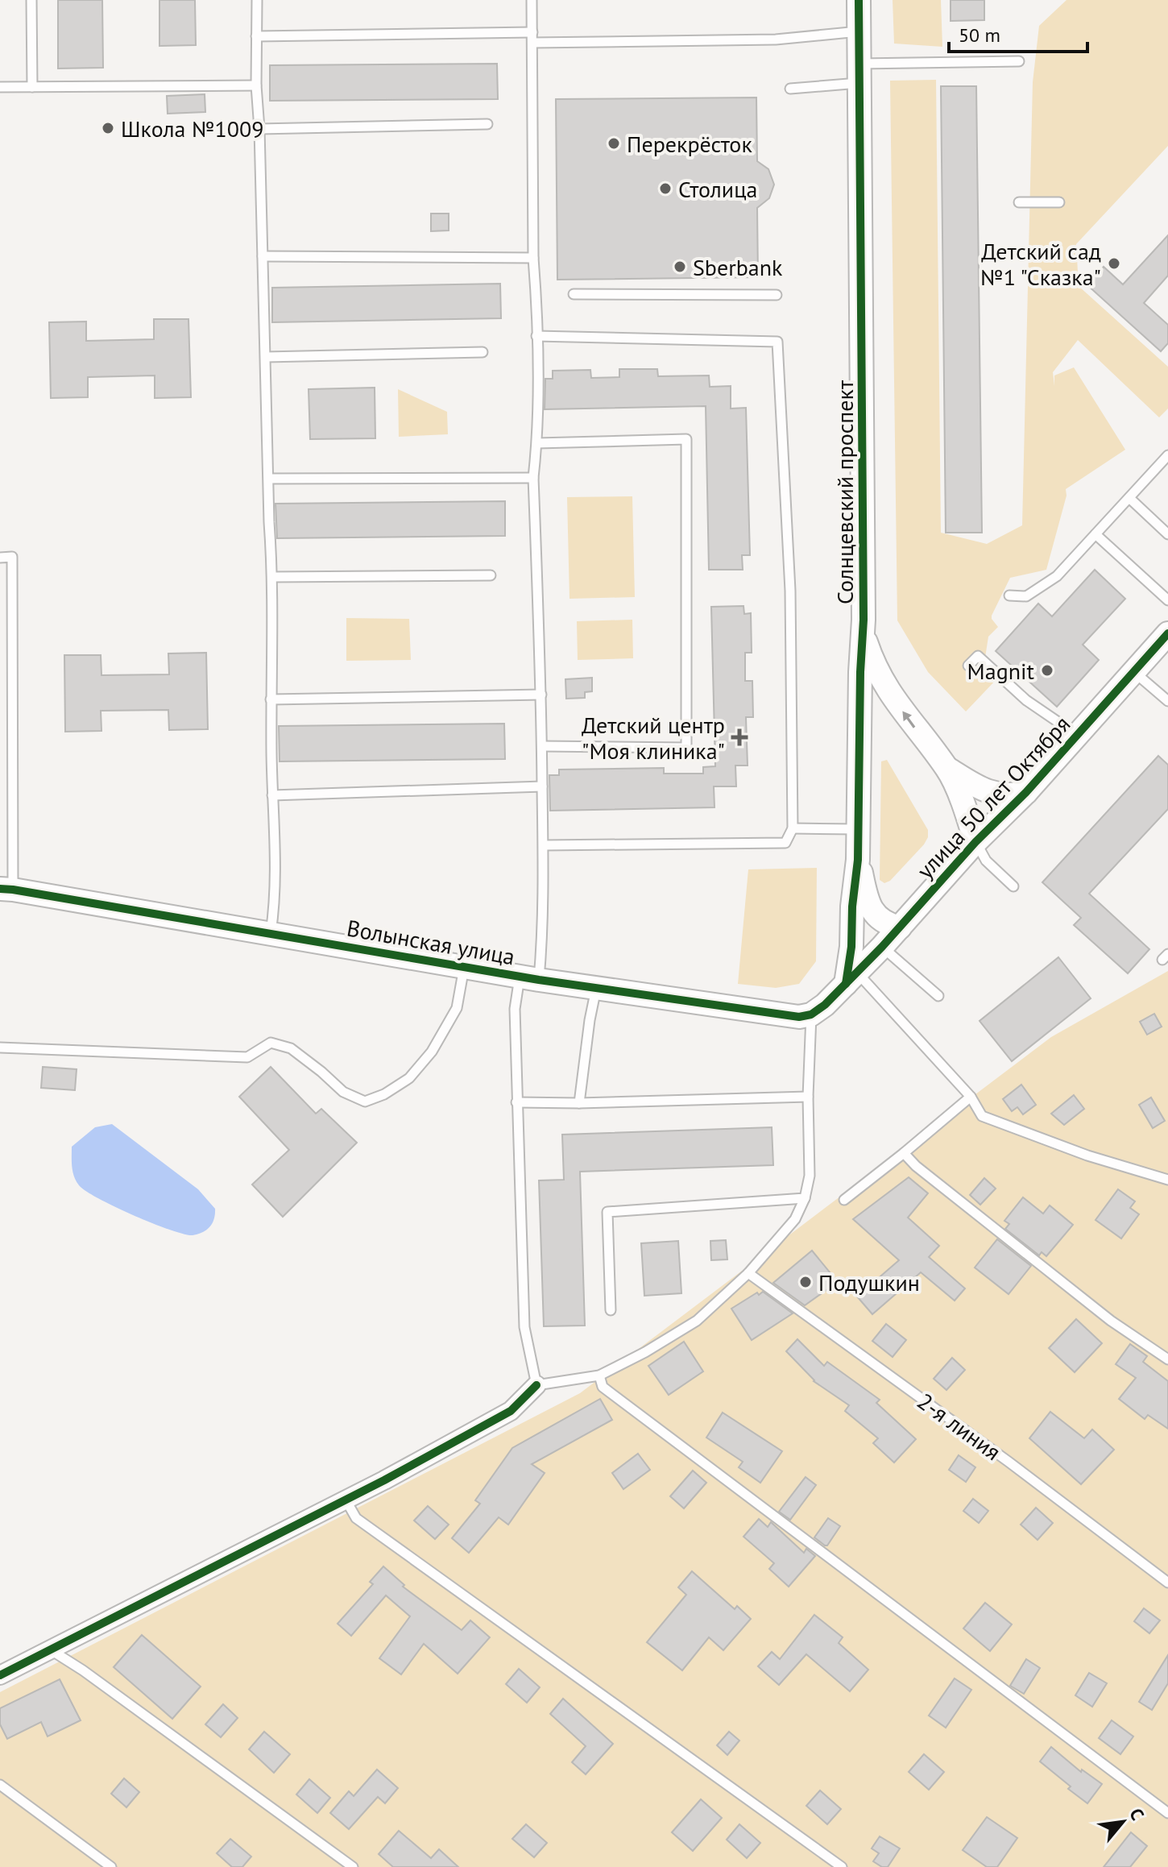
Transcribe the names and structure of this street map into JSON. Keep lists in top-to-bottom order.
{
  "streets": {
    "street": ["Солнцевский проспект", "улица 50 лет Октября", "Волынская улица"],
    "lane": ["2-я линия"]
  },
  "crossings": [
    ["Солнцевский проспект", "улица 50 лет Октября"]
  ],
  "places": {
    "other": [
      "Школа №1009",
      "Перекрёсток",
      "Столица",
      "Детский сад №1 \"Сказка\"",
      "Sberbank",
      "Magnit",
      "Подушкин"
    ],
    "health": ["Детский центр \"Моя клиника\""]
  },
  "scale_bar": "50 m",
  "north": "top right"
}
